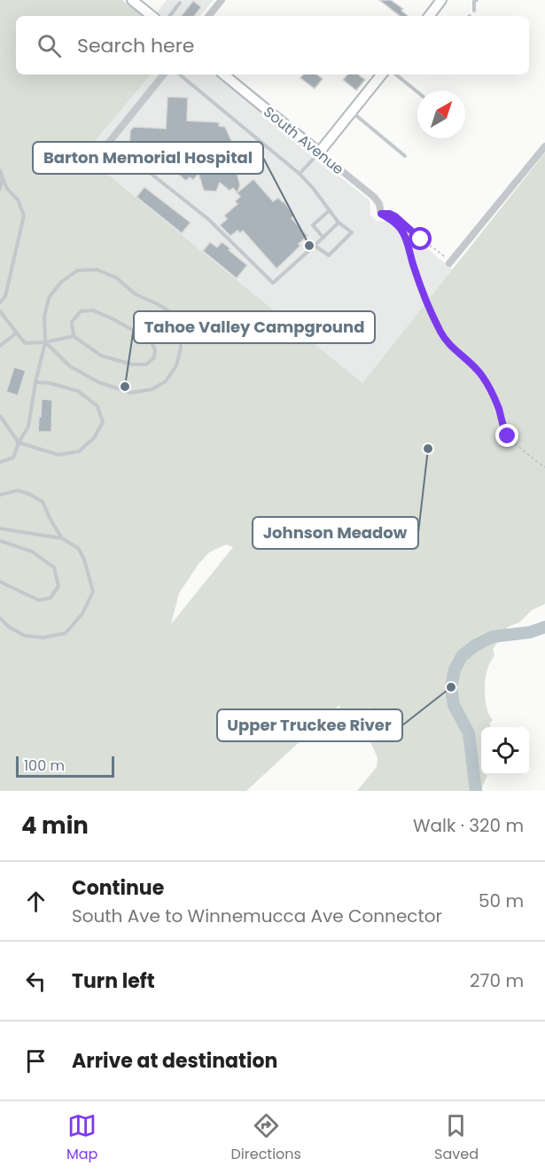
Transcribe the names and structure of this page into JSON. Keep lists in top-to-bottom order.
{
  "streets": {
    "street": ["South Avenue"]
  },
  "places": [
    "Barton Memorial Hospital",
    "Tahoe Valley Campground",
    "Johnson Meadow",
    "Upper Truckee River"
  ],
  "scale_bar": "100 m",
  "north": "top right",
  "page": {
    "search": "Search here",
    "scale": "100 m",
    "heading": ["4 min", "Walk · 320 m"],
    "list": [
      ["Continue", "South Ave to Winnemucca Ave Connector", "50 m"],
      ["Turn left", "270 m"],
      "Arrive at destination"
    ],
    "nav": ["Map", "Directions", "Saved"]
  }
}
